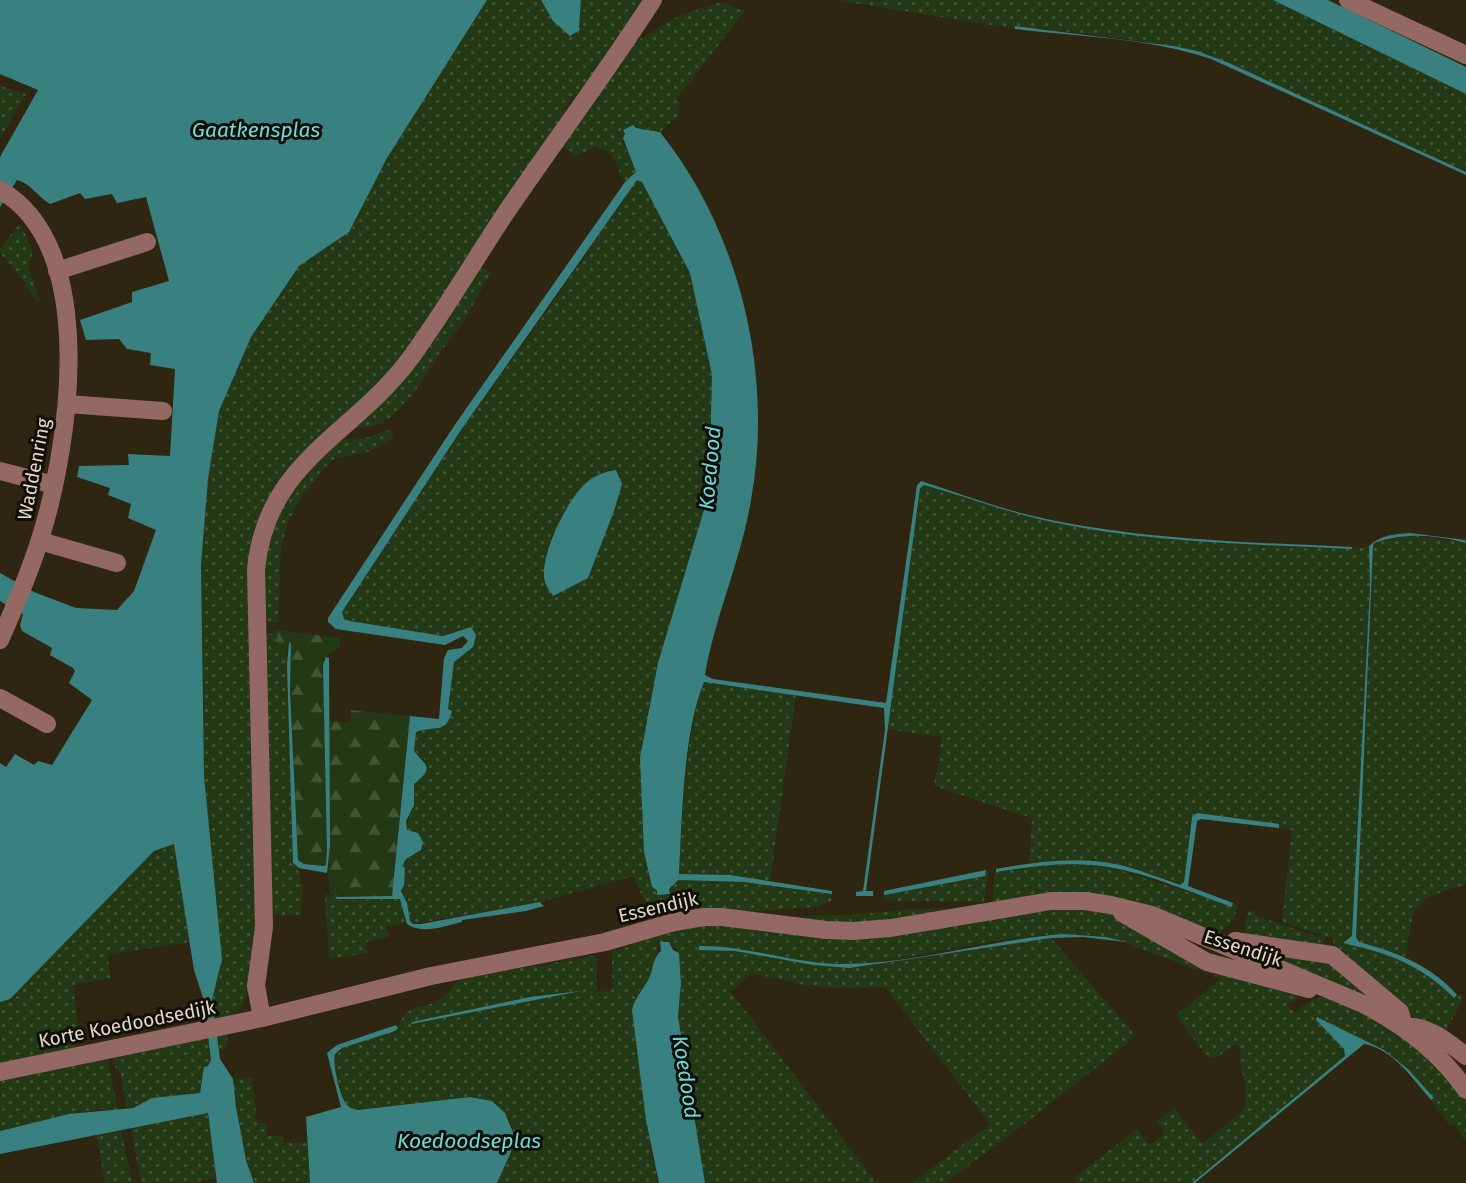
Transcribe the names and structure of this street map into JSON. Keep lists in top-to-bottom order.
{
  "streets": {
    "street": ["Waddenring", "Essendijk", "Korte Koedoodsedijk"]
  },
  "crossings": [
    ["Essendijk", "Korte Koedoodsedijk"]
  ],
  "water": ["Gaatkensplas", "Koedood", "Koedoodseplas"]
}
